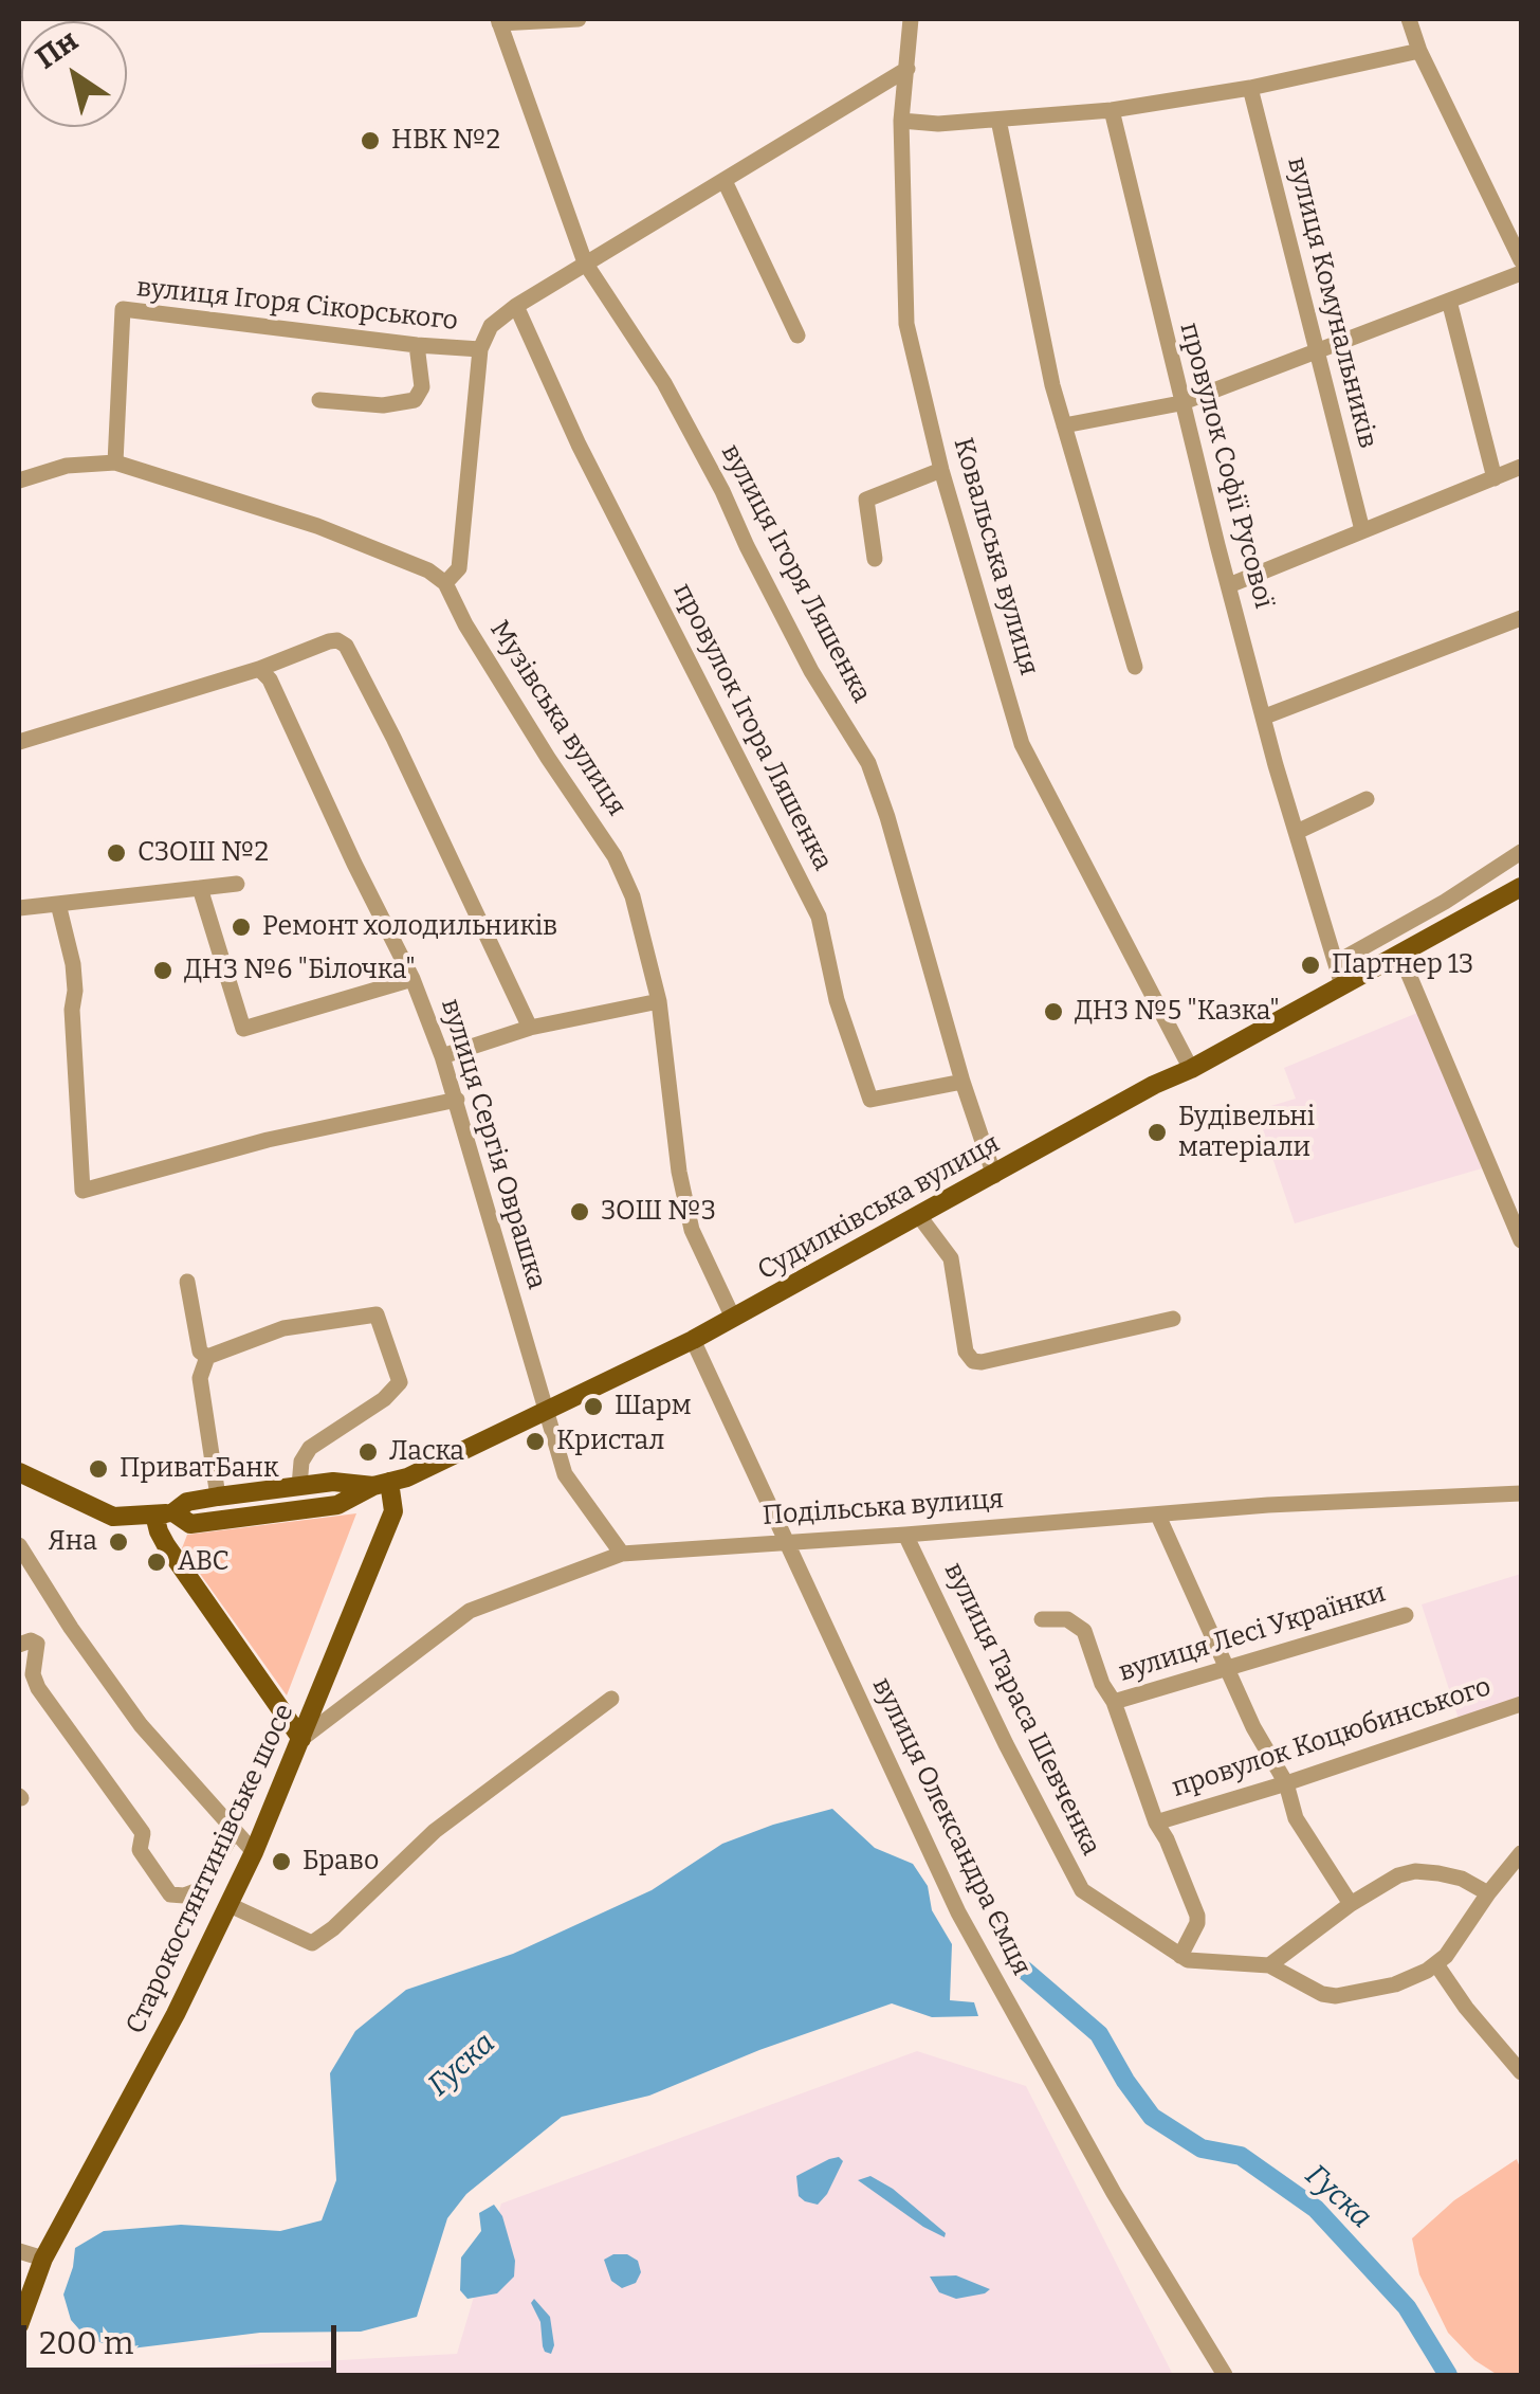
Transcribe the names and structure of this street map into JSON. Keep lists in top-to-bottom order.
{
  "streets": {
    "main road": ["Судилківська вулиця", "Старокостянтинівське шосе"],
    "street": [
      "вулиця Комунальників",
      "вулиця Ігоря Сікорського",
      "провулок Софії Русової",
      "Ковальська вулиця",
      "вулиця Ігоря Ляшенка",
      "Музівська вулиця",
      "провулок Ігора Ляшенка",
      "вулиця Сергія Оврашка",
      "Подільська вулиця",
      "вулиця Лесі Українки",
      "вулиця Тараса Шевченка",
      "провулок Коцюбинського",
      "вулиця Олександра Ємця"
    ]
  },
  "crossings": [
    ["вулиця Ігоря Сікорського", "Ковальська вулиця"],
    ["вулиця Ігоря Сікорського", "вулиця Ігоря Ляшенка"],
    ["вулиця Ігоря Сікорського", "провулок Ігора Ляшенка"],
    ["провулок Софії Русової", "Судилківська вулиця"],
    ["Ковальська вулиця", "Судилківська вулиця"],
    ["вулиця Ігоря Ляшенка", "провулок Ігора Ляшенка"],
    ["вулиця Ігоря Ляшенка", "Судилківська вулиця"],
    ["Музівська вулиця", "Судилківська вулиця"],
    ["вулиця Сергія Оврашка", "Судилківська вулиця"],
    ["вулиця Сергія Оврашка", "Подільська вулиця"],
    ["Судилківська вулиця", "вулиця Олександра Ємця"],
    ["Судилківська вулиця", "Старокостянтинівське шосе"],
    ["Подільська вулиця", "вулиця Тараса Шевченка"],
    ["Подільська вулиця", "вулиця Олександра Ємця"],
    ["Подільська вулиця", "Старокостянтинівське шосе"],
    ["вулиця Лесі Українки", "провулок Коцюбинського"]
  ],
  "water": ["Гуска"],
  "places": [
    "НВК №2",
    "СЗОШ №2",
    "Ремонт холодильників",
    "Партнер 13",
    "ДНЗ №6 \"Білочка\"",
    "ДНЗ №5 \"Казка\"",
    "Будівельні матеріали",
    "ЗОШ №3",
    "Шарм",
    "Кристал",
    "Ласка",
    "ПриватБанк",
    "Яна",
    "АВС",
    "Браво"
  ],
  "scale_bar": "200 m",
  "north": "top left"
}
